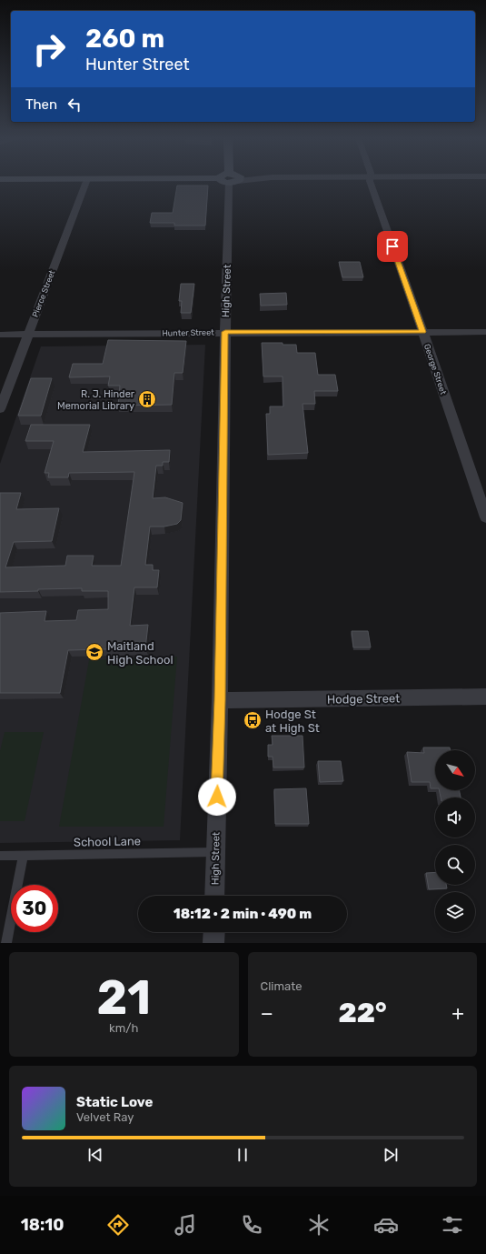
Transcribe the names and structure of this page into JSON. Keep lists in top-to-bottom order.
{
  "streets": {
    "street": [
      "High Street",
      "Pierce Street",
      "Hunter Street",
      "George Street",
      "Hodge Street"
    ],
    "lane": ["School Lane"]
  },
  "crossings": [
    ["High Street", "Hunter Street"],
    ["High Street", "Hodge Street"],
    ["High Street", "School Lane"],
    ["Pierce Street", "Hunter Street"],
    ["Hunter Street", "George Street"]
  ],
  "places": {
    "building": ["R. J. Hinder Memorial Library"],
    "school or university": ["Maitland High School"],
    "bus stop": ["Hodge St at High St"]
  },
  "north": "bottom right",
  "page": {
    "turn": ["260 m", "Hunter Street"],
    "then": "Then",
    "limit": "30",
    "trip": "18:12 · 2 min · 490 m",
    "tile": [
      ["21", "km/h"],
      "Climate"
    ],
    "heat": ["−", "22°", "+"],
    "song": ["Static Love", "Velvet Ray"],
    "tabs": "18:10"
  }
}
